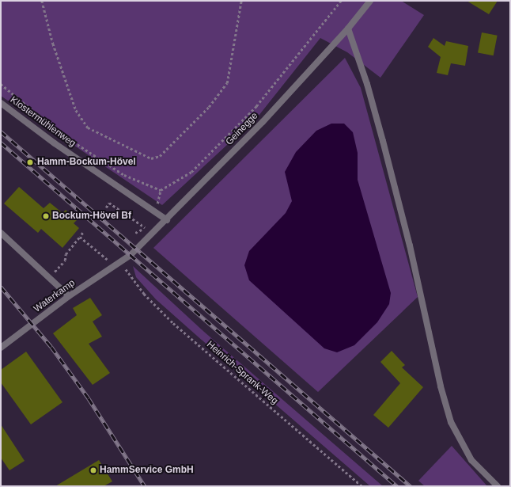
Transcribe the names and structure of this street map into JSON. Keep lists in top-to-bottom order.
{
  "streets": {
    "street": ["Klostermühlenweg", "Geinegge", "Waterkamp"],
    "path": ["Heinrich-Sprank-Weg"]
  },
  "crossings": [
    ["Klostermühlenweg", "Geinegge"],
    ["Geinegge", "Waterkamp"],
    ["Geinegge", "Heinrich-Sprank-Weg"],
    ["Waterkamp", "Heinrich-Sprank-Weg"]
  ],
  "places": ["Hamm-Bockum-Hövel", "Bockum-Hövel Bf", "HammService GmbH"]
}
